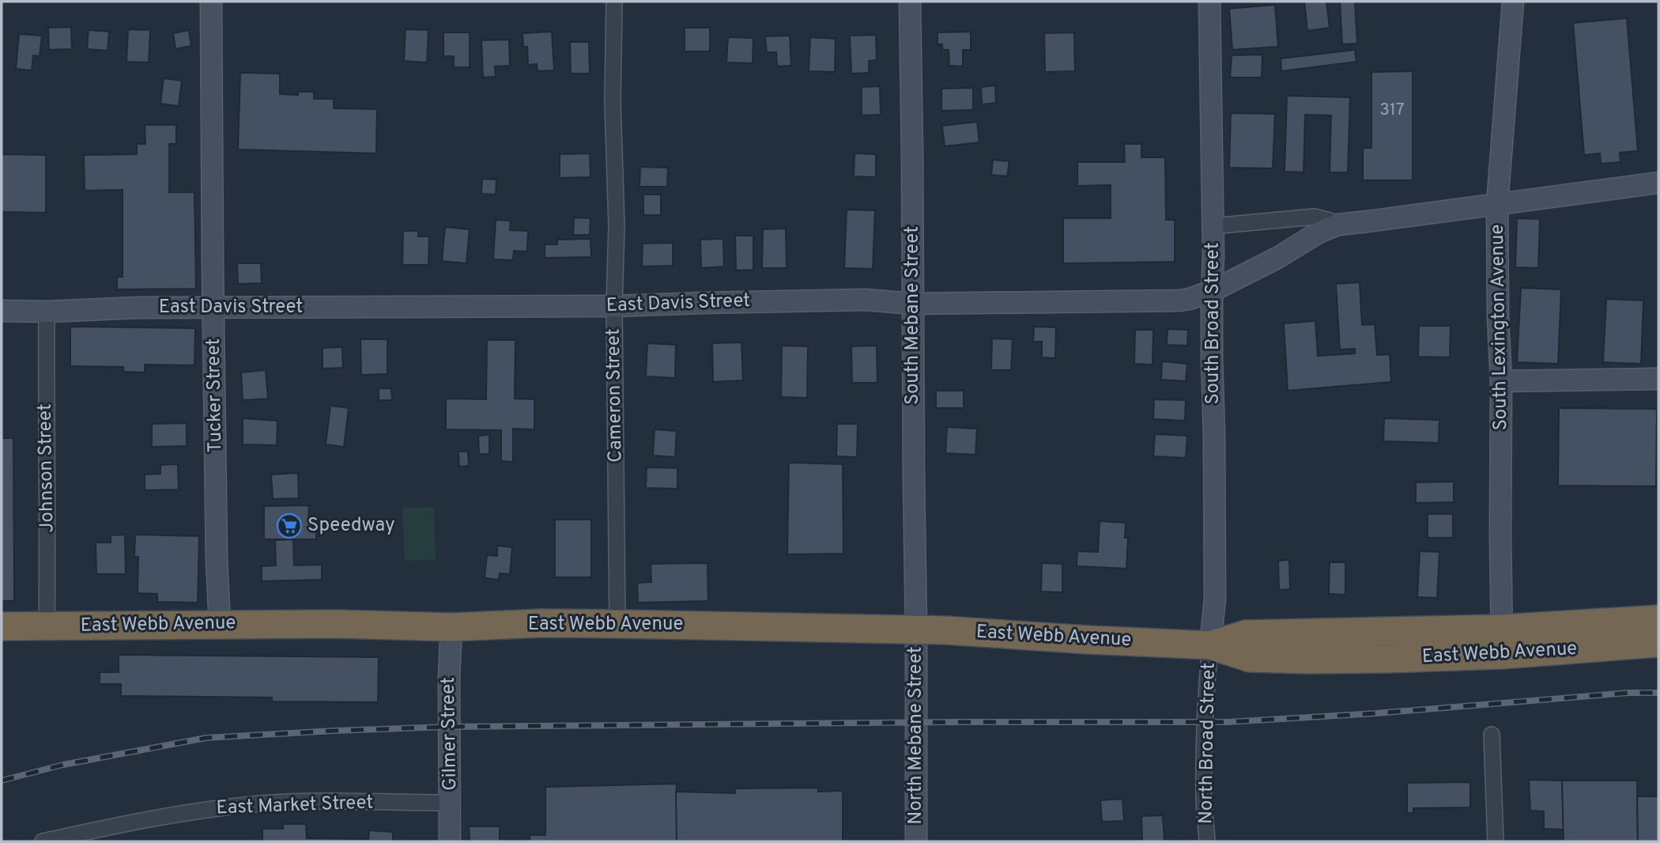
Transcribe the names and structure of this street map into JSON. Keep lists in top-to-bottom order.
{
  "streets": {
    "highway": ["East Webb Avenue"],
    "street": [
      "East Davis Street",
      "South Mebane Street",
      "South Broad Street",
      "South Lexington Avenue",
      "Tucker Street",
      "Cameron Street",
      "Johnson Street",
      "Gilmer Street",
      "North Mebane Street",
      "North Broad Street",
      "East Market Street"
    ]
  },
  "crossings": [
    ["East Davis Street", "South Mebane Street"],
    ["East Davis Street", "South Broad Street"],
    ["East Davis Street", "South Lexington Avenue"],
    ["East Davis Street", "Tucker Street"],
    ["East Davis Street", "Cameron Street"],
    ["East Davis Street", "Johnson Street"],
    ["South Mebane Street", "East Webb Avenue"],
    ["South Mebane Street", "North Mebane Street"],
    ["South Broad Street", "East Webb Avenue"],
    ["South Broad Street", "North Broad Street"],
    ["South Lexington Avenue", "East Webb Avenue"],
    ["Tucker Street", "East Webb Avenue"],
    ["Cameron Street", "East Webb Avenue"],
    ["Johnson Street", "East Webb Avenue"],
    ["East Webb Avenue", "Gilmer Street"],
    ["East Webb Avenue", "North Mebane Street"],
    ["East Webb Avenue", "North Broad Street"],
    ["Gilmer Street", "East Market Street"]
  ],
  "places": {
    "supermarket": ["Speedway"]
  },
  "house_numbers": ["317"]
}
